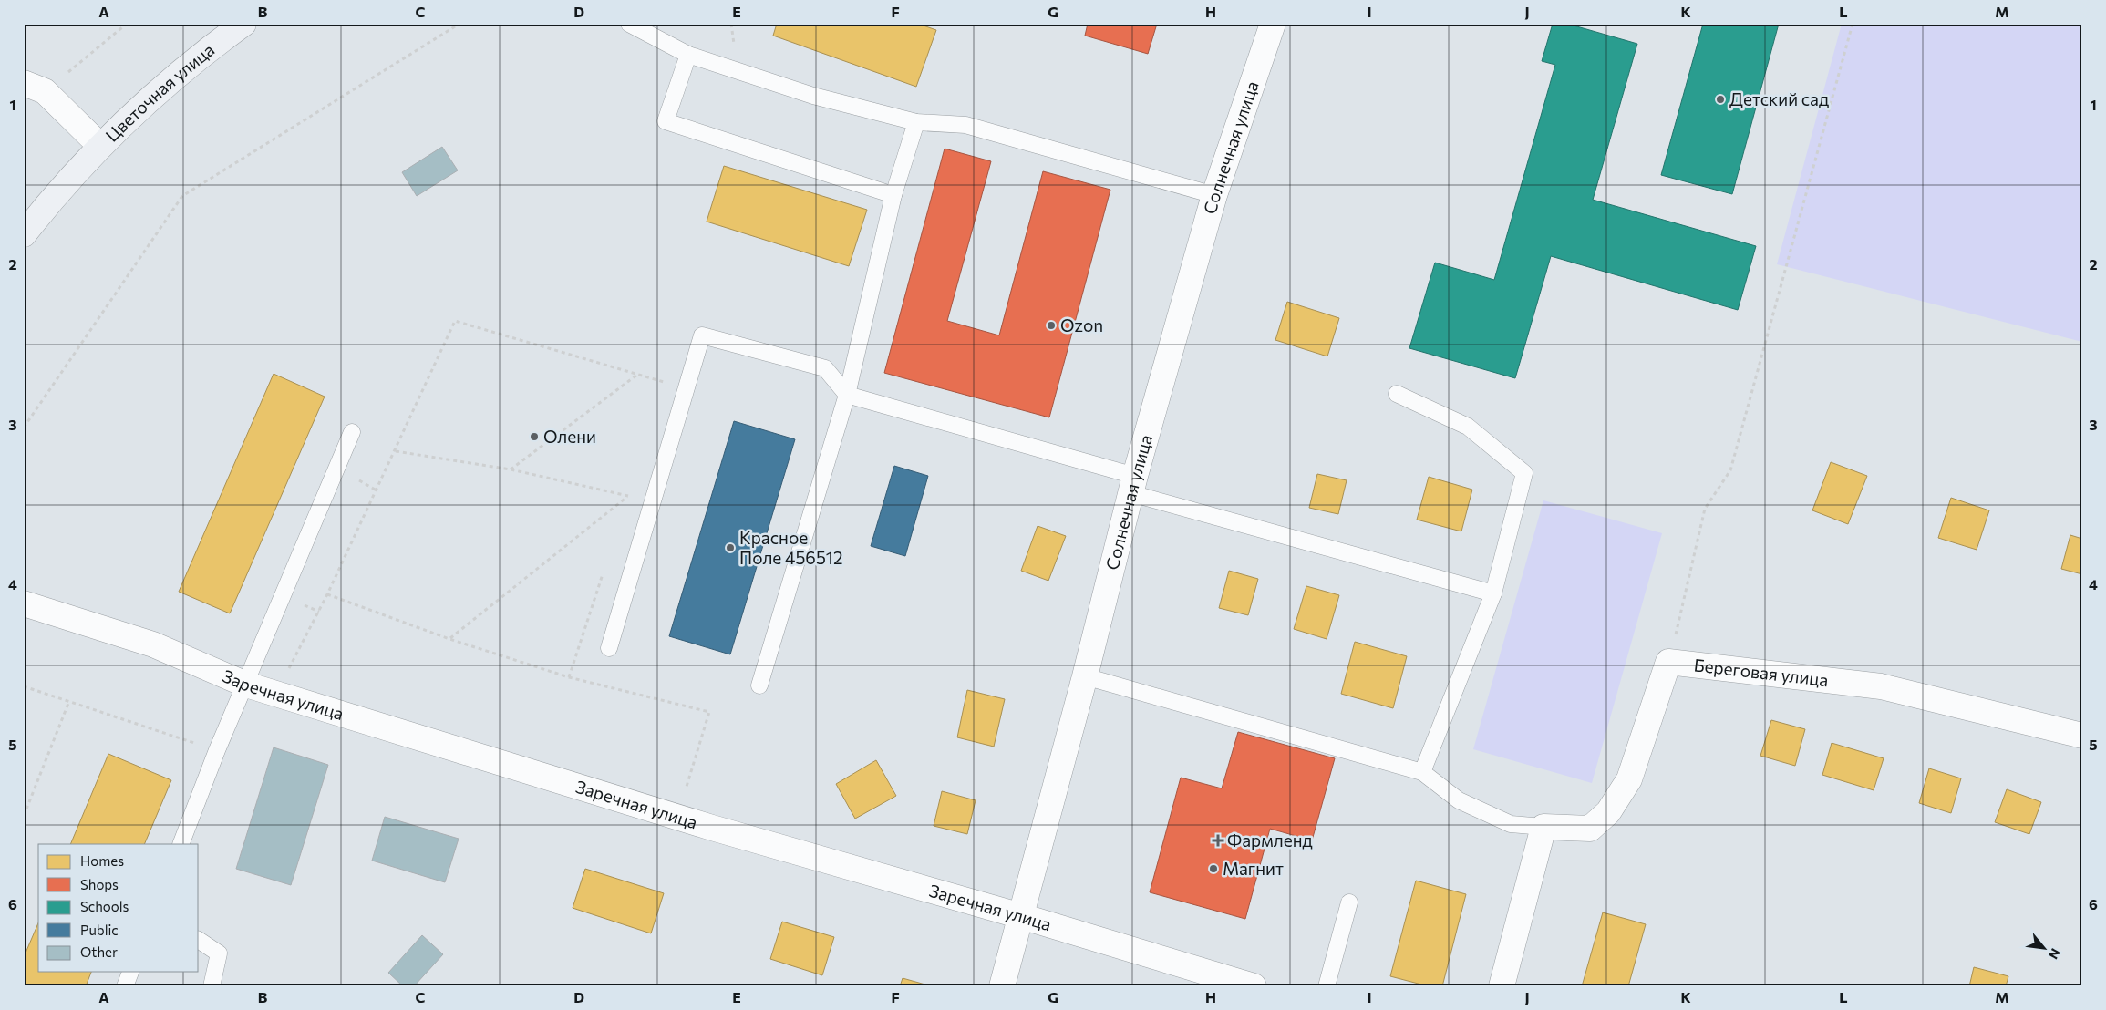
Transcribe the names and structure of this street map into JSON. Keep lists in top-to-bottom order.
{
  "streets": {
    "main road": ["Цветочная улица"],
    "street": ["Солнечная улица", "Береговая улица", "Заречная улица"]
  },
  "crossings": [
    ["Солнечная улица", "Заречная улица"]
  ],
  "places": {
    "other": [
      "Детский сад",
      "Ozon",
      "Олени",
      "Красное Поле 456512",
      "Магнит"
    ],
    "health": ["Фармленд"]
  },
  "legend": [
    "Homes",
    "Shops",
    "Schools",
    "Public",
    "Other"
  ],
  "north": "bottom right",
  "grid": {
    "columns": [
      "A",
      "B",
      "C",
      "D",
      "E",
      "F",
      "G",
      "H",
      "I",
      "J",
      "K",
      "L",
      "M"
    ],
    "rows": [
      "1",
      "2",
      "3",
      "4",
      "5",
      "6"
    ]
  }
}
